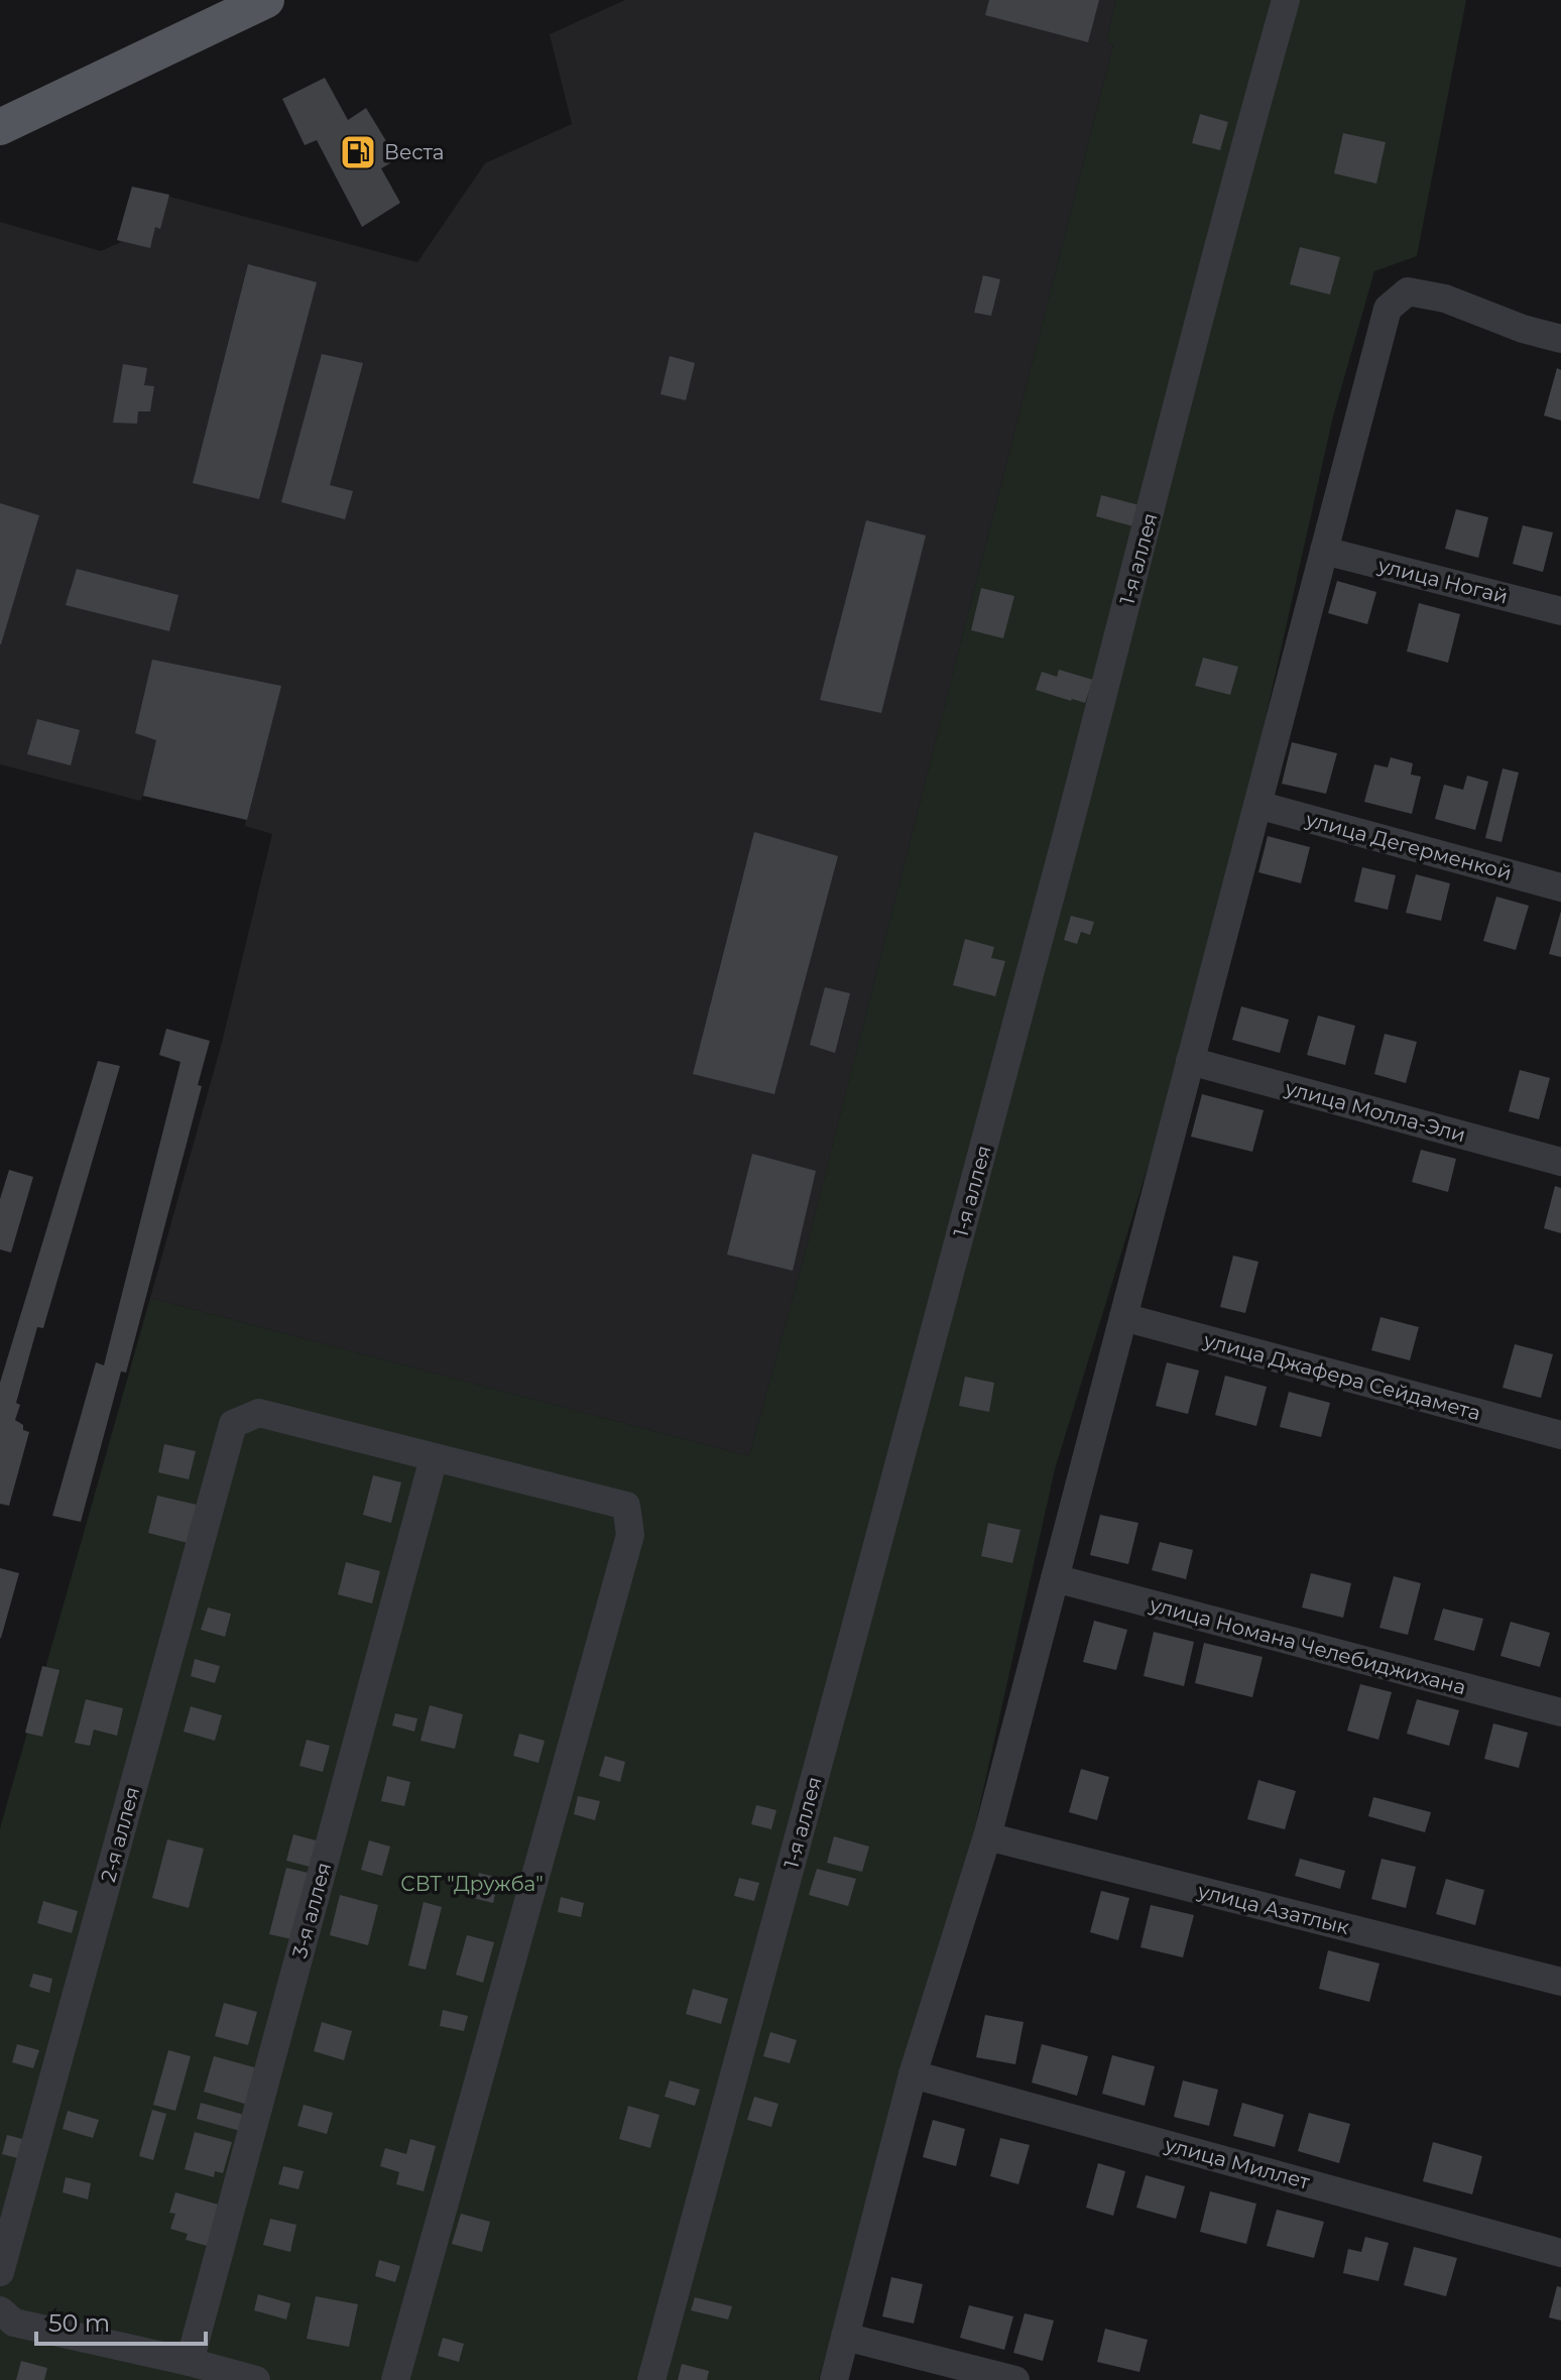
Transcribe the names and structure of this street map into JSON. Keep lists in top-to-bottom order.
{
  "streets": {
    "street": [
      "1-я аллея",
      "улица Ногай",
      "улица Дегерменкой",
      "улица Молла-Эли",
      "улица Джафера Сейдамета",
      "улица Номана Челебиджихана",
      "2-я аллея",
      "улица Азатлык",
      "3-я аллея",
      "улица Миллет"
    ]
  },
  "crossings": [
    ["2-я аллея", "3-я аллея"]
  ],
  "parks": ["СВТ \"Дружба\""],
  "places": {
    "fuel station": ["Веста"]
  },
  "scale_bar": "50 m"
}
